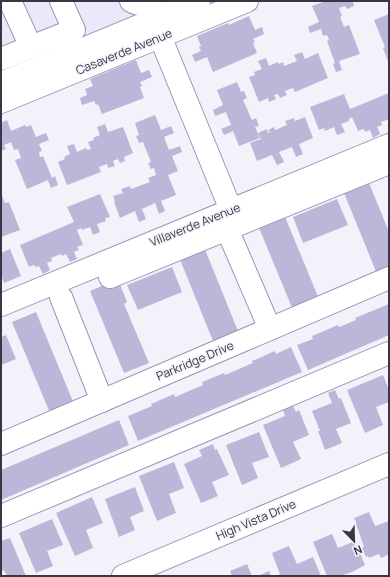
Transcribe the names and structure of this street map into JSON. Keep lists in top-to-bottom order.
{
  "streets": {
    "street": [
      "Casaverde Avenue",
      "Villaverde Avenue",
      "Parkridge Drive",
      "High Vista Drive"
    ]
  },
  "north": "bottom right"
}
